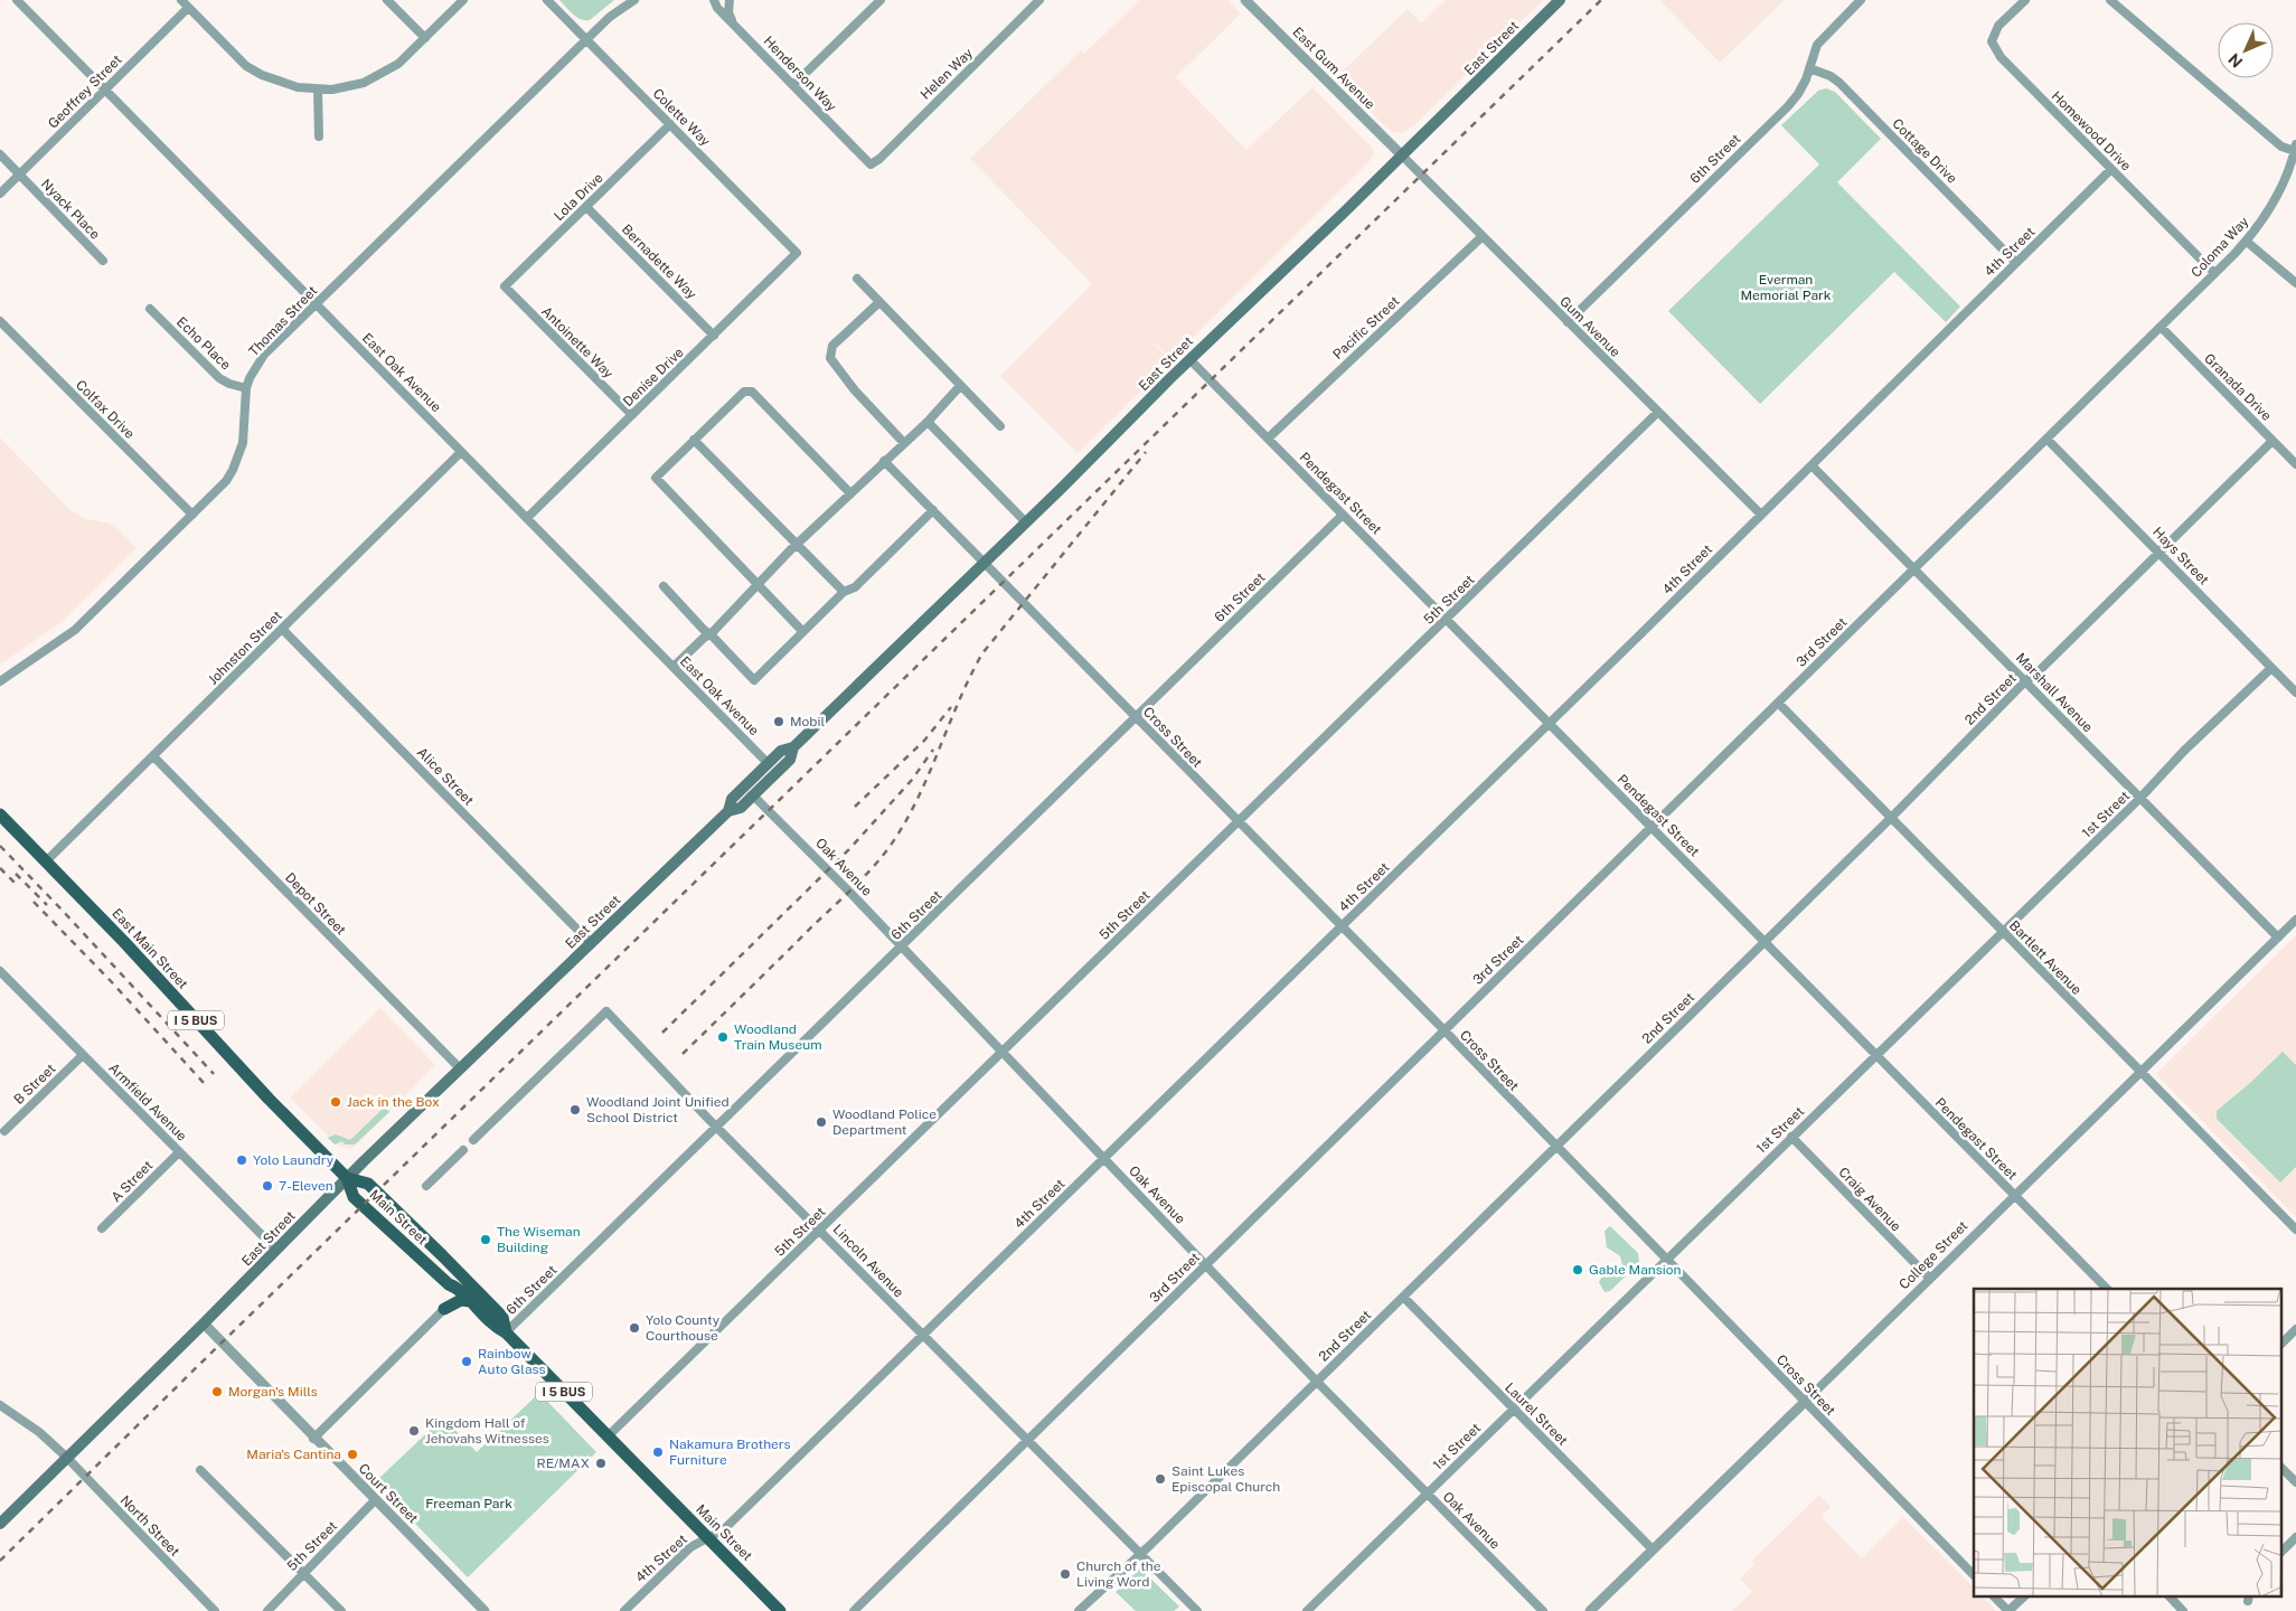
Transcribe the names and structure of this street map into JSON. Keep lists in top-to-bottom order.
{
  "streets": {
    "main road": [
      "East Street",
      "East Main Street",
      "I 5 BUS",
      "Main Street"
    ],
    "street": [
      "East Gum Avenue",
      "Henderson Way",
      "Helen Way",
      "Geoffrey Street",
      "Colette Way",
      "Homewood Drive",
      "Cottage Drive",
      "6th Street",
      "Lola Drive",
      "Nyack Place",
      "Coloma Way",
      "4th Street",
      "Bernadette Way",
      "Thomas Street",
      "Gum Avenue",
      "Pacific Street",
      "Antoinette Way",
      "Echo Place",
      "East Oak Avenue",
      "Denise Drive",
      "Granada Drive",
      "Colfax Drive",
      "Pendegast Street",
      "Hays Street",
      "5th Street",
      "3rd Street",
      "Johnston Street",
      "Marshall Avenue",
      "2nd Street",
      "Cross Street",
      "Alice Street",
      "1st Street",
      "Oak Avenue",
      "Depot Street",
      "Bartlett Avenue",
      "B Street",
      "Armfield Avenue",
      "A Street",
      "Craig Avenue",
      "College Street",
      "Lincoln Avenue",
      "Laurel Street",
      "Court Street",
      "North Street"
    ]
  },
  "crossings": [
    ["East Street", "East Gum Avenue"],
    ["East Street", "Gum Avenue"],
    ["East Street", "East Oak Avenue"],
    ["East Street", "Pendegast Street"],
    ["East Street", "Cross Street"],
    ["East Street", "Alice Street"],
    ["East Street", "Oak Avenue"],
    ["East Street", "Depot Street"],
    ["East Street", "East Main Street"],
    ["East Street", "Armfield Avenue"],
    ["East Street", "Main Street"],
    ["East Street", "Court Street"],
    ["East Street", "North Street"],
    ["East Gum Avenue", "Gum Avenue"],
    ["Henderson Way", "Helen Way"],
    ["Geoffrey Street", "Nyack Place"],
    ["Geoffrey Street", "East Oak Avenue"],
    ["Colette Way", "Lola Drive"],
    ["Colette Way", "Thomas Street"],
    ["Colette Way", "Denise Drive"],
    ["Homewood Drive", "Coloma Way"],
    ["Homewood Drive", "4th Street"],
    ["Cottage Drive", "6th Street"],
    ["Cottage Drive", "4th Street"],
    ["6th Street", "Gum Avenue"],
    ["6th Street", "Pendegast Street"],
    ["6th Street", "Cross Street"],
    ["6th Street", "Oak Avenue"],
    ["6th Street", "Main Street"],
    ["6th Street", "Lincoln Avenue"],
    ["Lola Drive", "Bernadette Way"],
    ["Lola Drive", "Antoinette Way"],
    ["Coloma Way", "Granada Drive"],
    ["Coloma Way", "3rd Street"],
    ["4th Street", "Gum Avenue"],
    ["4th Street", "Pendegast Street"],
    ["4th Street", "Marshall Avenue"],
    ["4th Street", "Cross Street"],
    ["4th Street", "Oak Avenue"],
    ["4th Street", "Main Street"],
    ["4th Street", "Lincoln Avenue"],
    ["Bernadette Way", "Denise Drive"],
    ["Thomas Street", "Echo Place"],
    ["Thomas Street", "East Oak Avenue"],
    ["Thomas Street", "Colfax Drive"],
    ["Gum Avenue", "Pacific Street"],
    ["Gum Avenue", "5th Street"],
    ["Pacific Street", "Pendegast Street"],
    ["Antoinette Way", "Denise Drive"],
    ["East Oak Avenue", "Denise Drive"],
    ["East Oak Avenue", "Johnston Street"],
    ["Granada Drive", "3rd Street"],
    ["Granada Drive", "2nd Street"],
    ["Pendegast Street", "5th Street"],
    ["Pendegast Street", "3rd Street"],
    ["Pendegast Street", "2nd Street"],
    ["Pendegast Street", "1st Street"],
    ["Pendegast Street", "College Street"],
    ["Hays Street", "3rd Street"],
    ["Hays Street", "2nd Street"],
    ["Hays Street", "1st Street"],
    ["5th Street", "Cross Street"],
    ["5th Street", "Oak Avenue"],
    ["5th Street", "Main Street"],
    ["5th Street", "Lincoln Avenue"],
    ["5th Street", "Court Street"],
    ["3rd Street", "Marshall Avenue"],
    ["3rd Street", "Cross Street"],
    ["3rd Street", "Oak Avenue"],
    ["3rd Street", "Bartlett Avenue"],
    ["3rd Street", "Lincoln Avenue"],
    ["Johnston Street", "Alice Street"],
    ["Johnston Street", "Depot Street"],
    ["Johnston Street", "East Main Street"],
    ["Marshall Avenue", "2nd Street"],
    ["Marshall Avenue", "1st Street"],
    ["Marshall Avenue", "College Street"],
    ["2nd Street", "Cross Street"],
    ["2nd Street", "Oak Avenue"],
    ["2nd Street", "Bartlett Avenue"],
    ["2nd Street", "Lincoln Avenue"],
    ["2nd Street", "Laurel Street"],
    ["Cross Street", "1st Street"],
    ["Cross Street", "College Street"],
    ["1st Street", "Oak Avenue"],
    ["1st Street", "Bartlett Avenue"],
    ["1st Street", "Craig Avenue"],
    ["1st Street", "Laurel Street"],
    ["East Main Street", "Main Street"],
    ["Bartlett Avenue", "College Street"],
    ["B Street", "Armfield Avenue"],
    ["Armfield Avenue", "A Street"],
    ["Craig Avenue", "College Street"],
    ["College Street", "Laurel Street"]
  ],
  "parks": ["Everman Memorial Park", "Freeman Park"],
  "places": [
    "Mobil",
    "Woodland Train Museum",
    "Jack in the Box",
    "Woodland Joint Unified School District",
    "Woodland Police Department",
    "Yolo Laundry",
    "7-Eleven",
    "The Wiseman Building",
    "Gable Mansion",
    "Yolo County Courthouse",
    "Rainbow Auto Glass",
    "Morgan's Mills",
    "Kingdom Hall of Jehovahs Witnesses",
    "Nakamura Brothers Furniture",
    "Maria's Cantina",
    "RE/MAX",
    "Saint Lukes Episcopal Church",
    "Church of the Living Word"
  ],
  "north": "bottom left"
}
